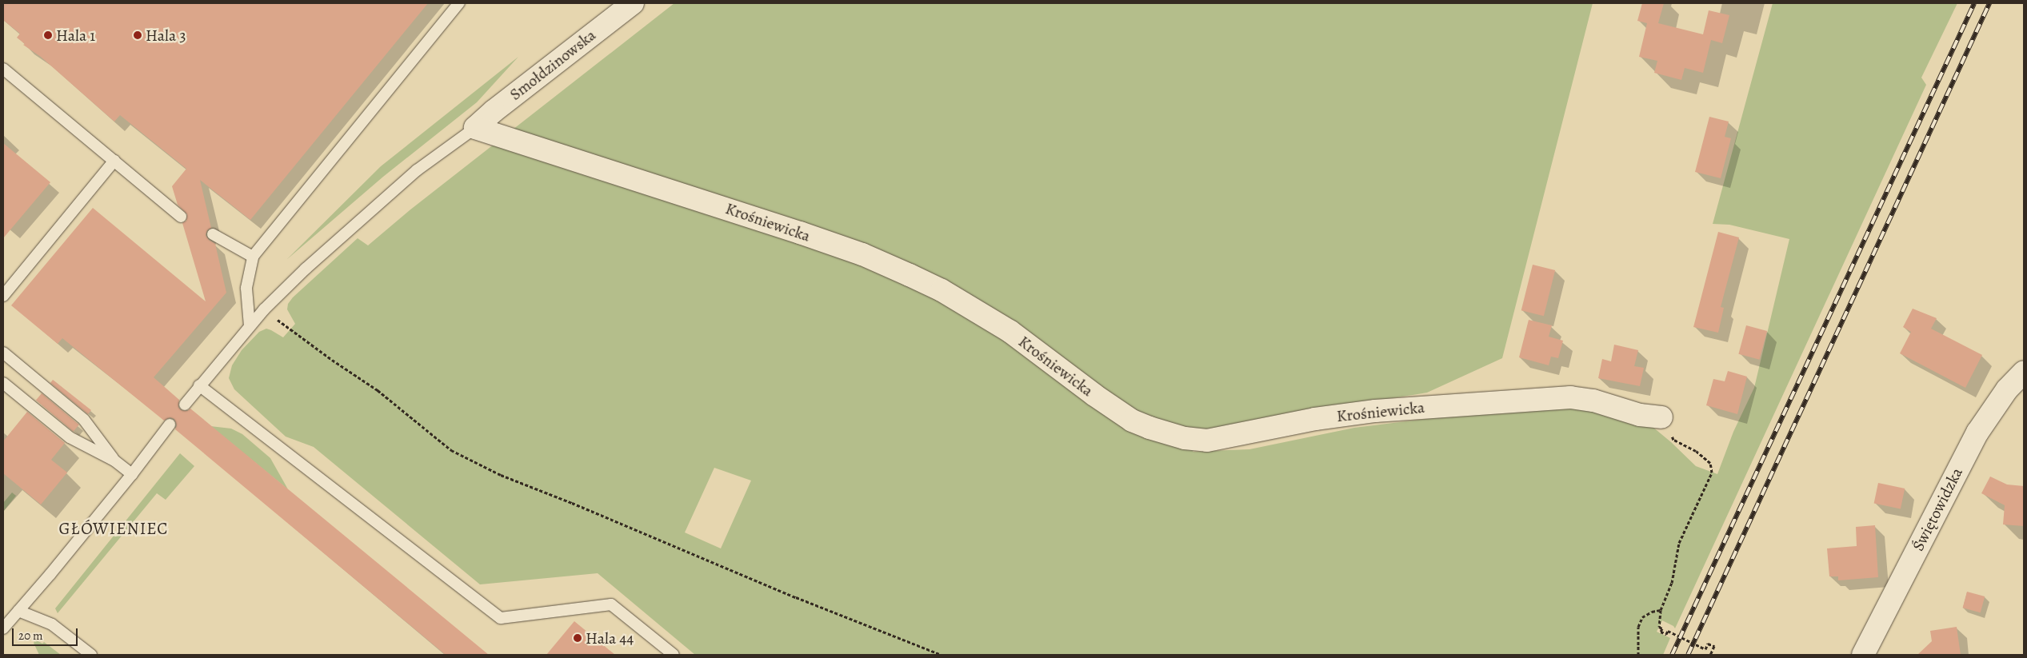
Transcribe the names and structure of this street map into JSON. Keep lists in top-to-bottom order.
{
  "streets": {
    "street": ["Smołdzinowska", "Krośniewicka", "Świętowidzka"]
  },
  "crossings": [
    ["Smołdzinowska", "Krośniewicka"]
  ],
  "districts": ["GŁÓWIENIEC"],
  "places": ["Hala 1", "Hala 3", "Hala 44"],
  "scale_bar": "20 m"
}
